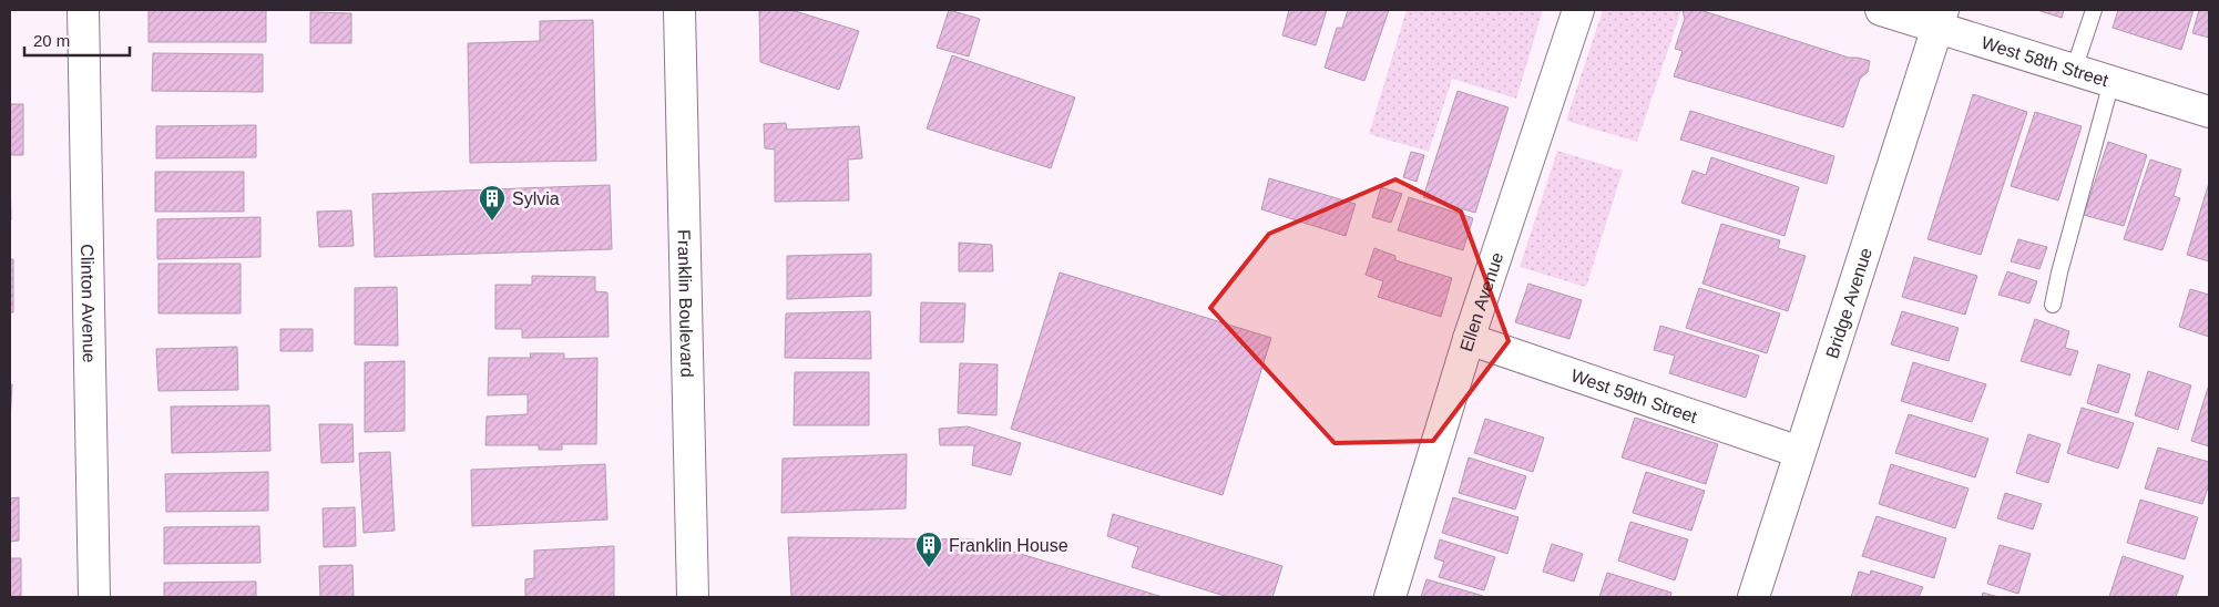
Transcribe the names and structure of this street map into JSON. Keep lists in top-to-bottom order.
{
  "streets": {
    "street": [
      "West 58th Street",
      "Ellen Avenue",
      "Clinton Avenue",
      "Franklin Boulevard",
      "Bridge Avenue",
      "West 59th Street"
    ]
  },
  "crossings": [
    ["West 58th Street", "Bridge Avenue"],
    ["Ellen Avenue", "West 59th Street"],
    ["Bridge Avenue", "West 59th Street"]
  ],
  "places": {
    "building": ["Sylvia", "Franklin House"]
  },
  "scale_bar": "20 m"
}
